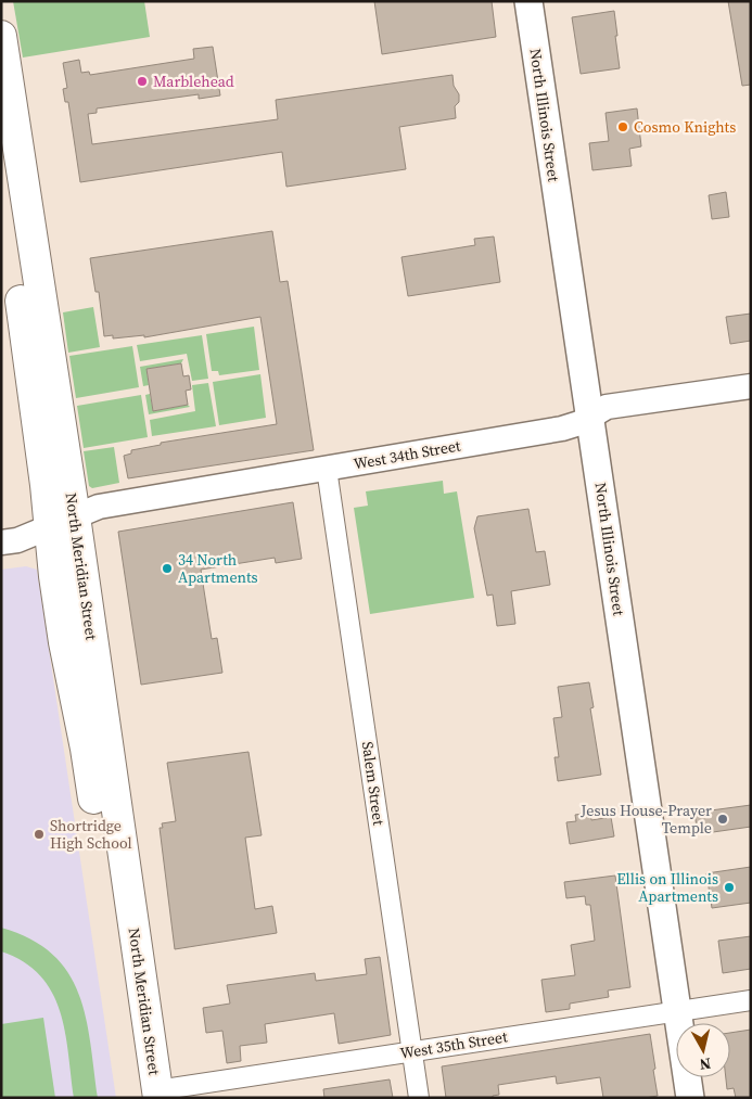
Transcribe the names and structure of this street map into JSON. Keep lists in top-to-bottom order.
{
  "streets": {
    "main road": ["North Illinois Street", "North Meridian Street"],
    "street": ["West 34th Street", "Salem Street", "West 35th Street"]
  },
  "crossings": [
    ["North Illinois Street", "West 34th Street"],
    ["North Illinois Street", "West 35th Street"],
    ["West 34th Street", "North Meridian Street"],
    ["West 34th Street", "Salem Street"],
    ["North Meridian Street", "West 35th Street"],
    ["Salem Street", "West 35th Street"]
  ],
  "places": [
    "Marblehead",
    "Cosmo Knights",
    "34 North Apartments",
    "Jesus House-Prayer Temple",
    "Shortridge High School",
    "Ellis on Illinois Apartments"
  ],
  "north": "bottom"
}
